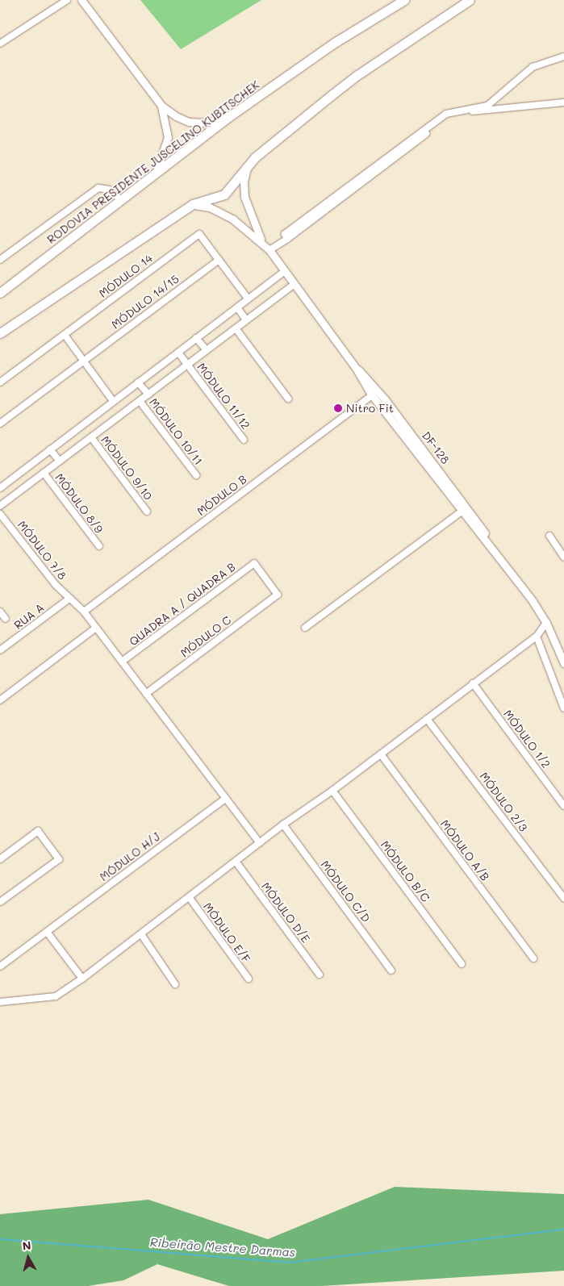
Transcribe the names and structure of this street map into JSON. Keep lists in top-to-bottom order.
{
  "streets": {
    "highway": ["RODOVIA PRESIDENTE JUSCELINO KUBITSCHEK"],
    "main road": ["DF-128"],
    "street": [
      "MÓDULO 14",
      "MÓDULO 14/15",
      "MÓDULO 11/12",
      "MÓDULO 10/11",
      "MÓDULO 9/10",
      "MÓDULO B",
      "MÓDULO 8/9",
      "MÓDULO 7/8",
      "QUADRA A / QUADRA B",
      "RUA A",
      "MÓDULO C",
      "MÓDULO 1/2",
      "MÓDULO 2/3",
      "MÓDULO A/B",
      "MÓDULO H/J",
      "MÓDULO B/C",
      "MÓDULO C/D",
      "MÓDULO D/E",
      "MÓDULO E/F"
    ]
  },
  "crossings": [
    ["MÓDULO 14", "MÓDULO 14/15"],
    ["DF-128", "MÓDULO B"],
    ["MÓDULO B", "MÓDULO 7/8"],
    ["MÓDULO 7/8", "QUADRA A / QUADRA B"],
    ["MÓDULO 7/8", "RUA A"],
    ["MÓDULO 7/8", "MÓDULO C"],
    ["MÓDULO 7/8", "MÓDULO H/J"],
    ["QUADRA A / QUADRA B", "MÓDULO C"]
  ],
  "water": ["Ribeirão Mestre Darmas"],
  "places": ["Nitro Fit"],
  "north": "top"
}
